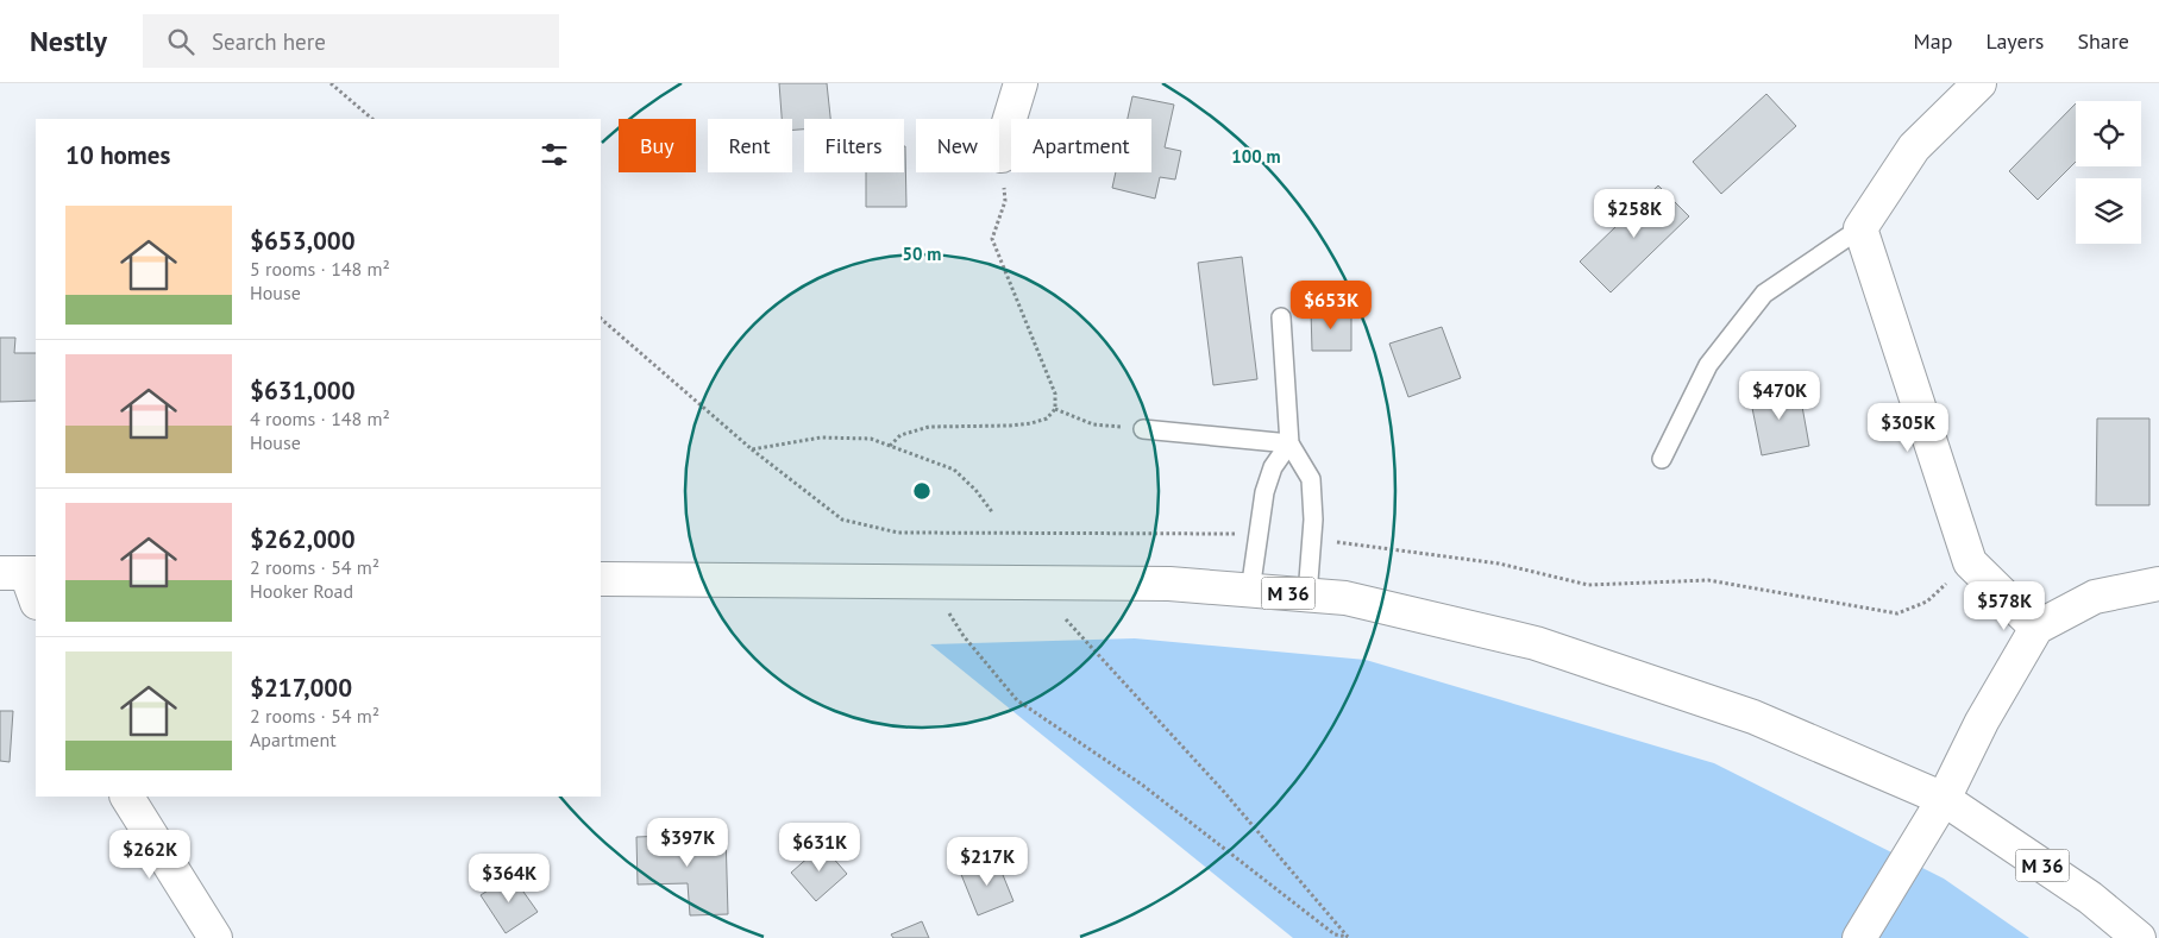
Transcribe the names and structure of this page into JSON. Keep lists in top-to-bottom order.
{
  "streets": {
    "main road": ["M 36"]
  },
  "page": {
    "header": "Nestly",
    "search": "Search here",
    "nav": ["Map", "Layers", "Share"],
    "chip": [
      "Buy",
      "Rent",
      "Filters",
      "New",
      "Apartment"
    ],
    "heading": "10 homes",
    "price": [
      "$258K",
      "$653K",
      "$470K",
      "$305K",
      "$578K",
      "$397K",
      "$631K",
      "$262K",
      "$217K",
      "$364K"
    ],
    "list": [
      {
        "name": "$653,000",
        "note": "5 rooms · 148 m² · House"
      },
      {
        "name": "$631,000",
        "note": "4 rooms · 148 m² · House"
      },
      {
        "name": "$262,000",
        "note": "2 rooms · 54 m² · Hooker Road"
      },
      {
        "name": "$217,000",
        "note": "2 rooms · 54 m² · Apartment"
      }
    ]
  },
  "rings": ["100 m", "50 m"]
}
